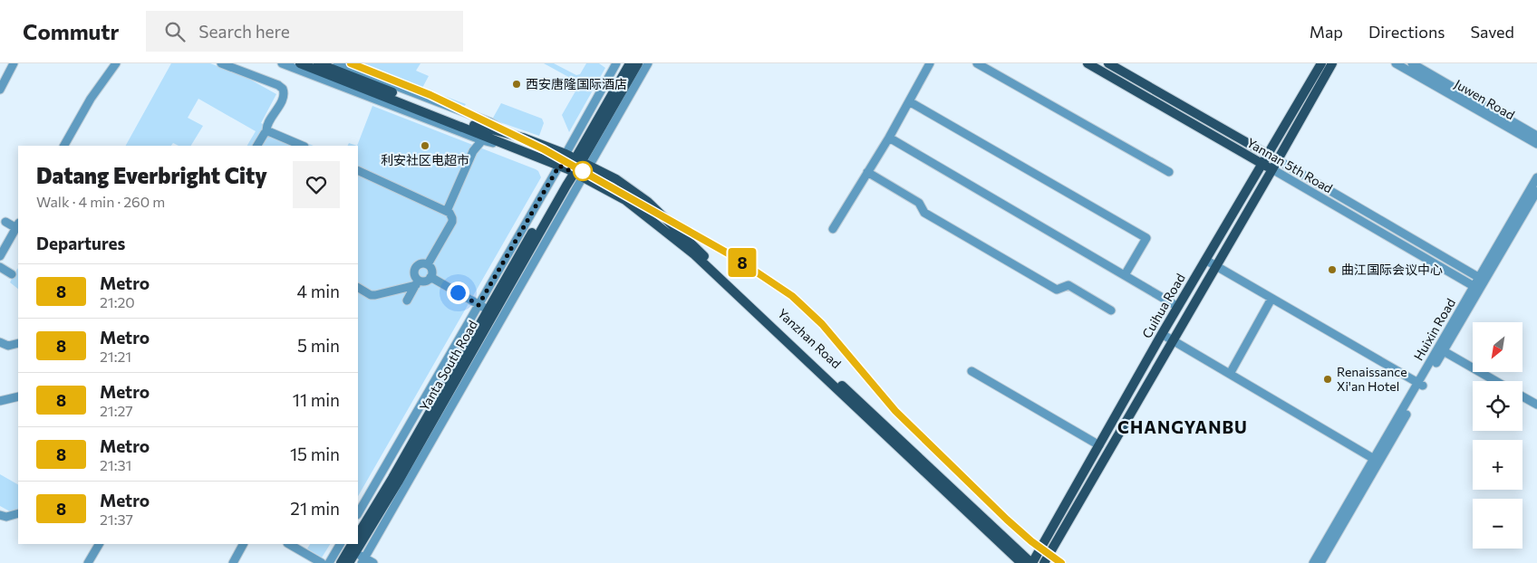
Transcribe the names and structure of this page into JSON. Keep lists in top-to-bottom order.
{
  "streets": {
    "main road": [
      "Yannan 5th Road",
      "Cuihua Road",
      "Yanzhan Road",
      "Yanta South Road"
    ],
    "street": ["Juwen Road", "Huixin Road"]
  },
  "crossings": [
    ["Yannan 5th Road", "Cuihua Road"],
    ["Yannan 5th Road", "Huixin Road"],
    ["Cuihua Road", "Yanzhan Road"],
    ["Yanzhan Road", "Yanta South Road"]
  ],
  "districts": ["CHANGYANBU"],
  "places": [
    "西安唐隆国际酒店",
    "利安社区电超市",
    "曲江国际会议中心",
    "Renaissance Xi'an Hotel"
  ],
  "lines": ["metro line 8"],
  "north": "bottom left",
  "page": {
    "header": "Commutr",
    "search": "Search here",
    "nav": ["Map", "Directions", "Saved"],
    "on_map": "8",
    "heading": [
      ["Datang Everbright City", "Walk · 4 min · 260 m"],
      "Departures"
    ],
    "list": [
      {
        "mark": "8",
        "name": "Metro",
        "note": "21:20",
        "value": "4 min"
      },
      {
        "mark": "8",
        "name": "Metro",
        "note": "21:21",
        "value": "5 min"
      },
      {
        "mark": "8",
        "name": "Metro",
        "note": "21:27",
        "value": "11 min"
      },
      {
        "mark": "8",
        "name": "Metro",
        "note": "21:31",
        "value": "15 min"
      },
      {
        "mark": "8",
        "name": "Metro",
        "note": "21:37",
        "value": "21 min"
      }
    ],
    "map_buttons": ["+", "−"]
  }
}
